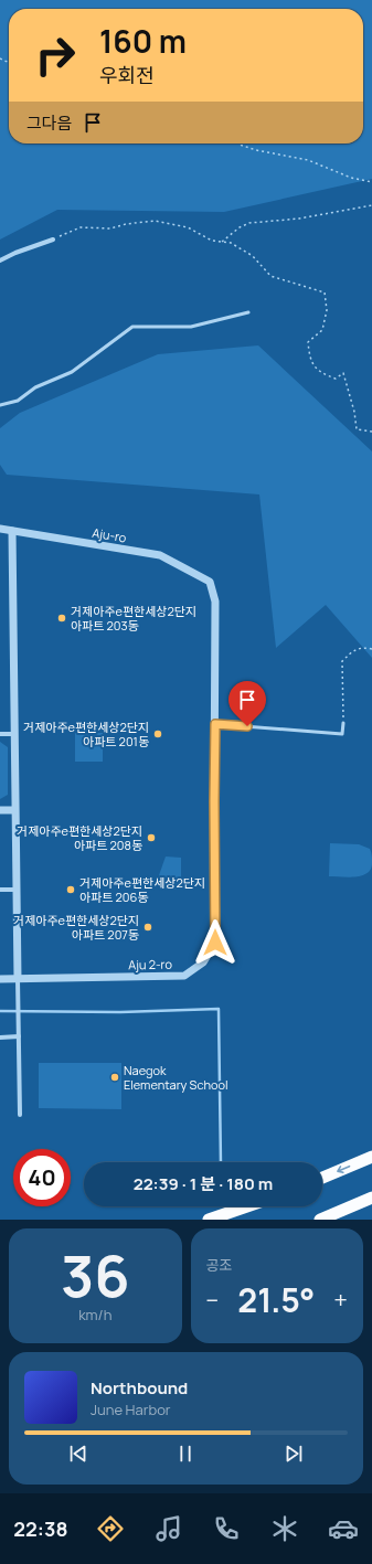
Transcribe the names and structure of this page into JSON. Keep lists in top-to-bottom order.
{
  "streets": {
    "street": ["Aju-ro", "Aju 2-ro"]
  },
  "crossings": [
    ["Aju-ro", "Aju 2-ro"]
  ],
  "places": [
    "거제아주e편한세상2단지 아파트 203동",
    "거제아주e편한세상2단지 아파트 201동",
    "거제아주e편한세상2단지 아파트 208동",
    "거제아주e편한세상2단지 아파트 206동",
    "거제아주e편한세상2단지 아파트 207동",
    "Naegok Elementary School"
  ],
  "page": {
    "turn": ["160 m", "우회전"],
    "then": "그다음",
    "limit": "40",
    "trip": "22:39 · 1 분 · 180 m",
    "tile": [
      ["36", "km/h"],
      "공조"
    ],
    "heat": ["−", "21.5°", "+"],
    "song": ["Northbound", "June Harbor"],
    "tabs": "22:38"
  }
}
